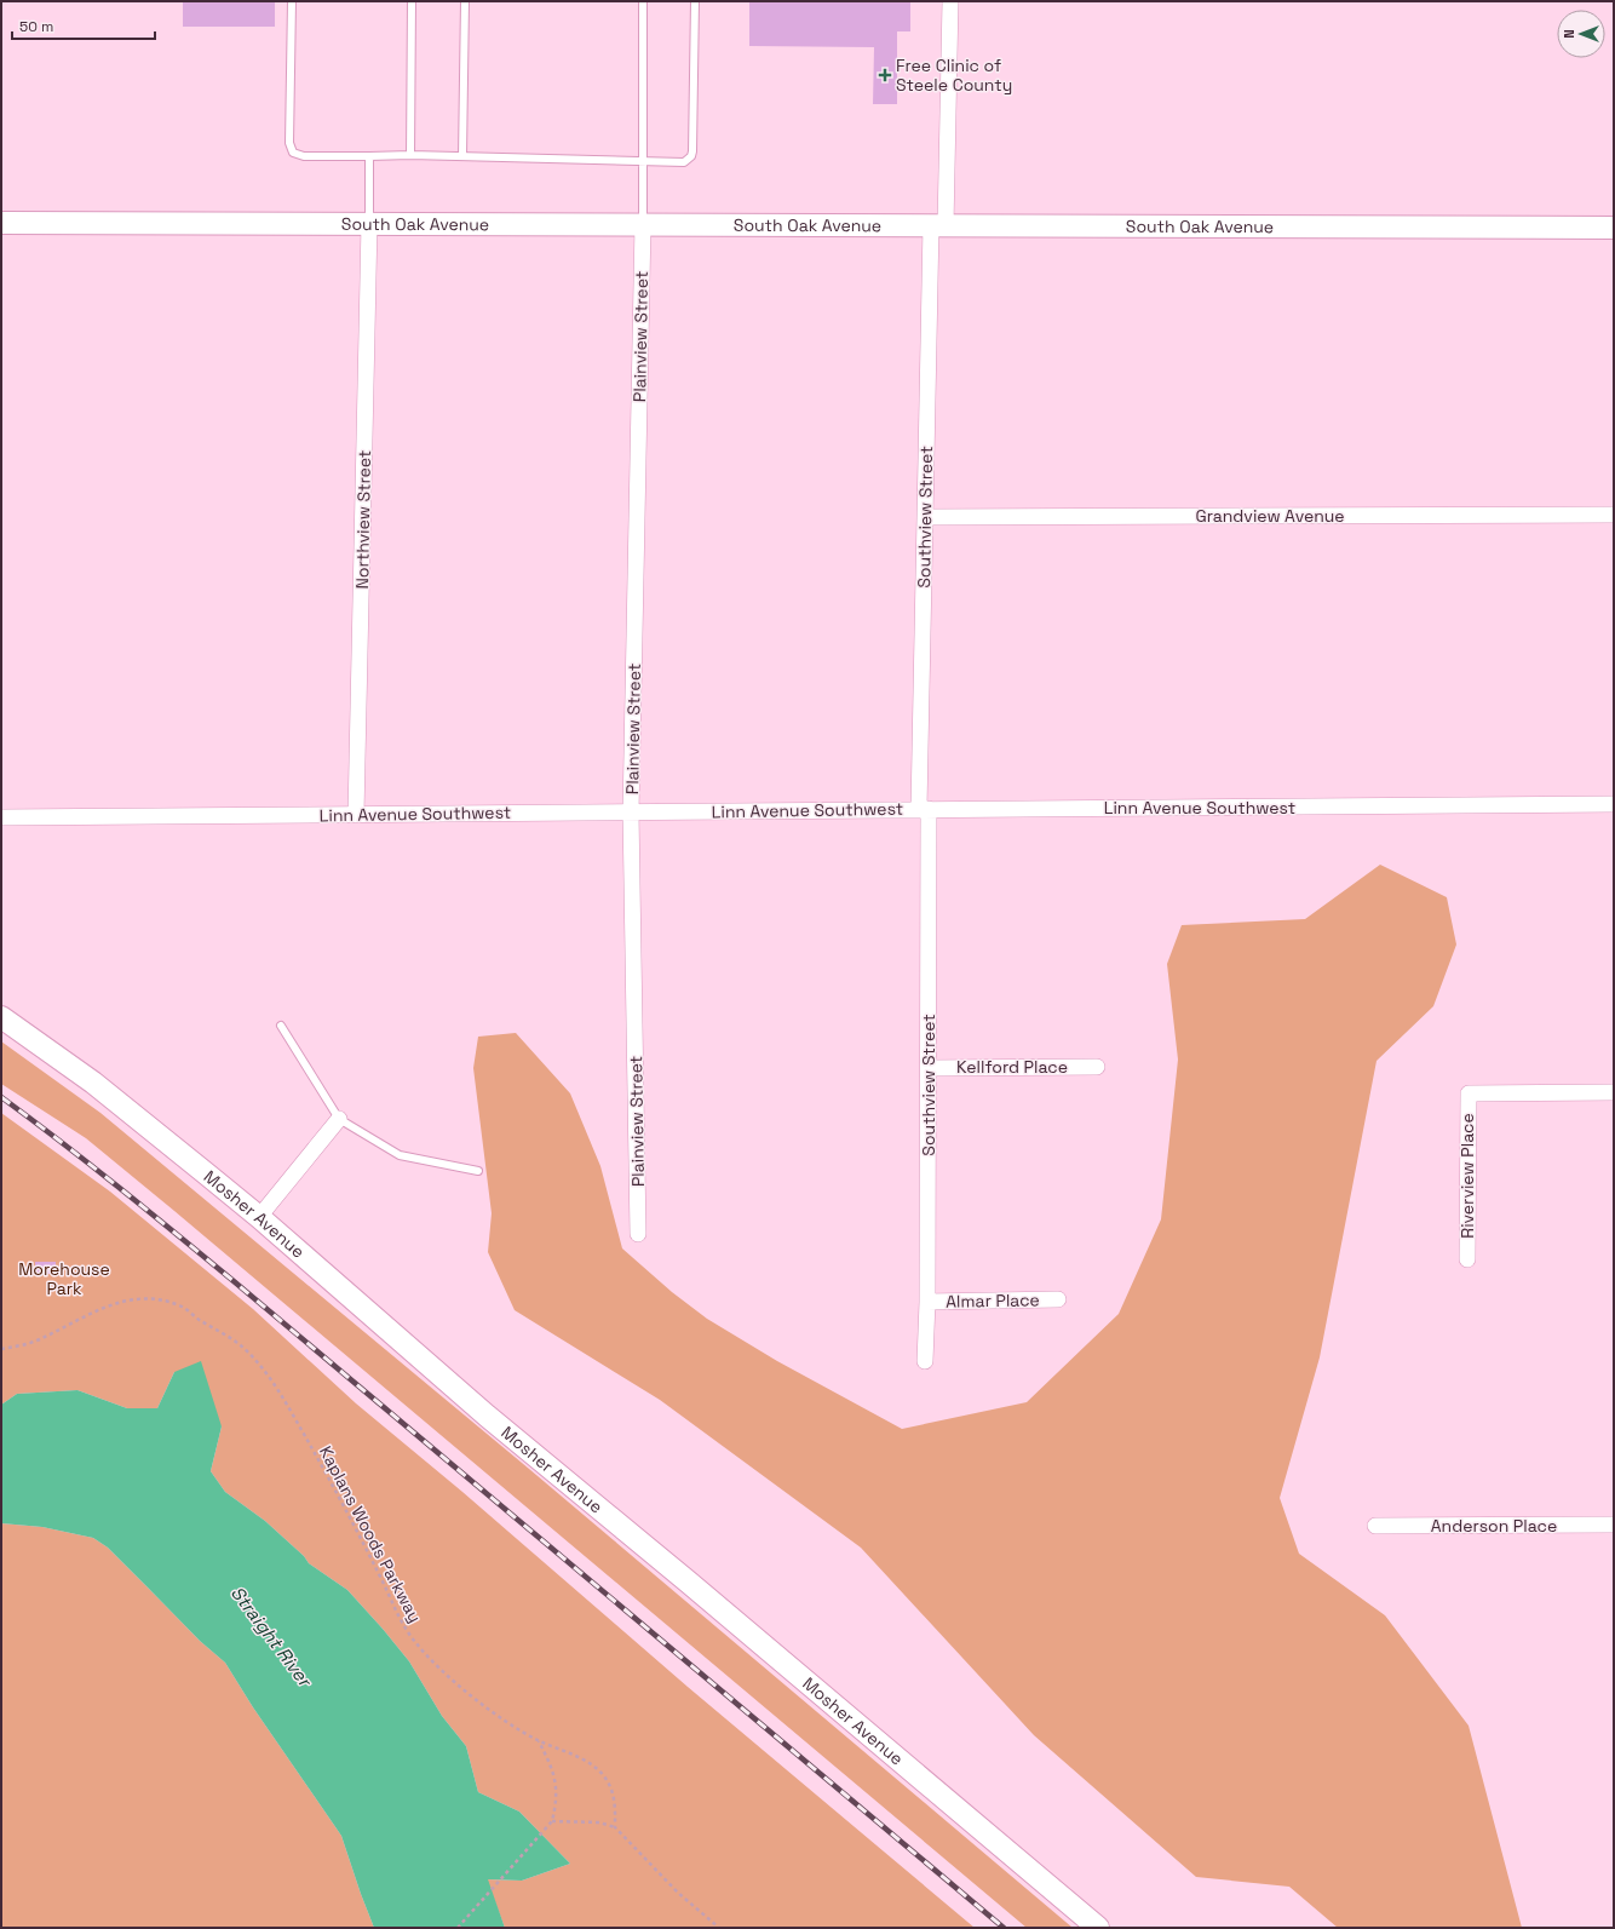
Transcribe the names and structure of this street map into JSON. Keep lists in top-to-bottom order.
{
  "streets": {
    "main road": ["South Oak Avenue", "Mosher Avenue"],
    "street": [
      "Plainview Street",
      "Grandview Avenue",
      "Southview Street",
      "Northview Street",
      "Linn Avenue Southwest",
      "Kellford Place",
      "Riverview Place",
      "Almar Place",
      "Anderson Place"
    ],
    "path": ["Kaplans Woods Parkway"]
  },
  "crossings": [
    ["South Oak Avenue", "Plainview Street"],
    ["South Oak Avenue", "Southview Street"],
    ["South Oak Avenue", "Northview Street"],
    ["Plainview Street", "Linn Avenue Southwest"],
    ["Grandview Avenue", "Southview Street"],
    ["Southview Street", "Linn Avenue Southwest"],
    ["Southview Street", "Kellford Place"],
    ["Southview Street", "Almar Place"],
    ["Northview Street", "Linn Avenue Southwest"]
  ],
  "water": ["Straight River"],
  "parks": ["Morehouse Park"],
  "places": {
    "health": ["Free Clinic of Steele County"]
  },
  "scale_bar": "50 m",
  "north": "left"
}
